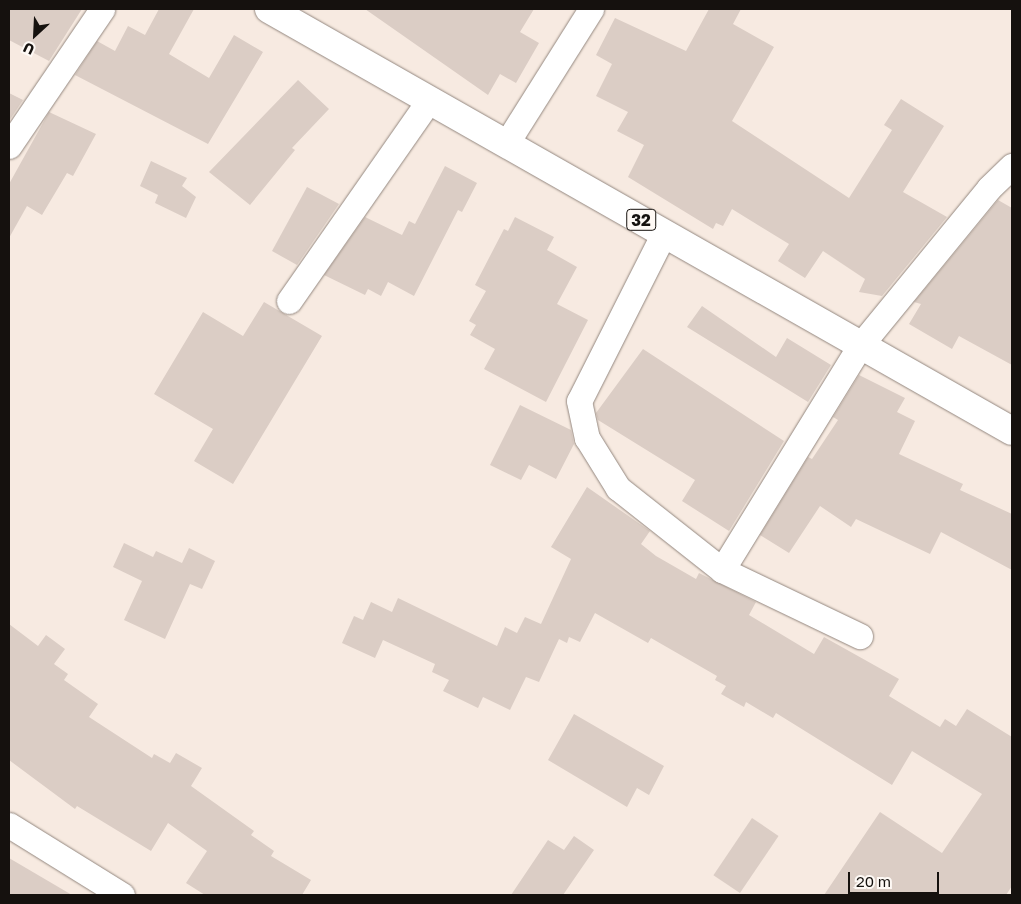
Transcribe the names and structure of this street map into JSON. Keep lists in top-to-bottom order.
{
  "streets": {
    "highway": ["32"]
  },
  "scale_bar": "20 m",
  "north": "bottom left"
}
